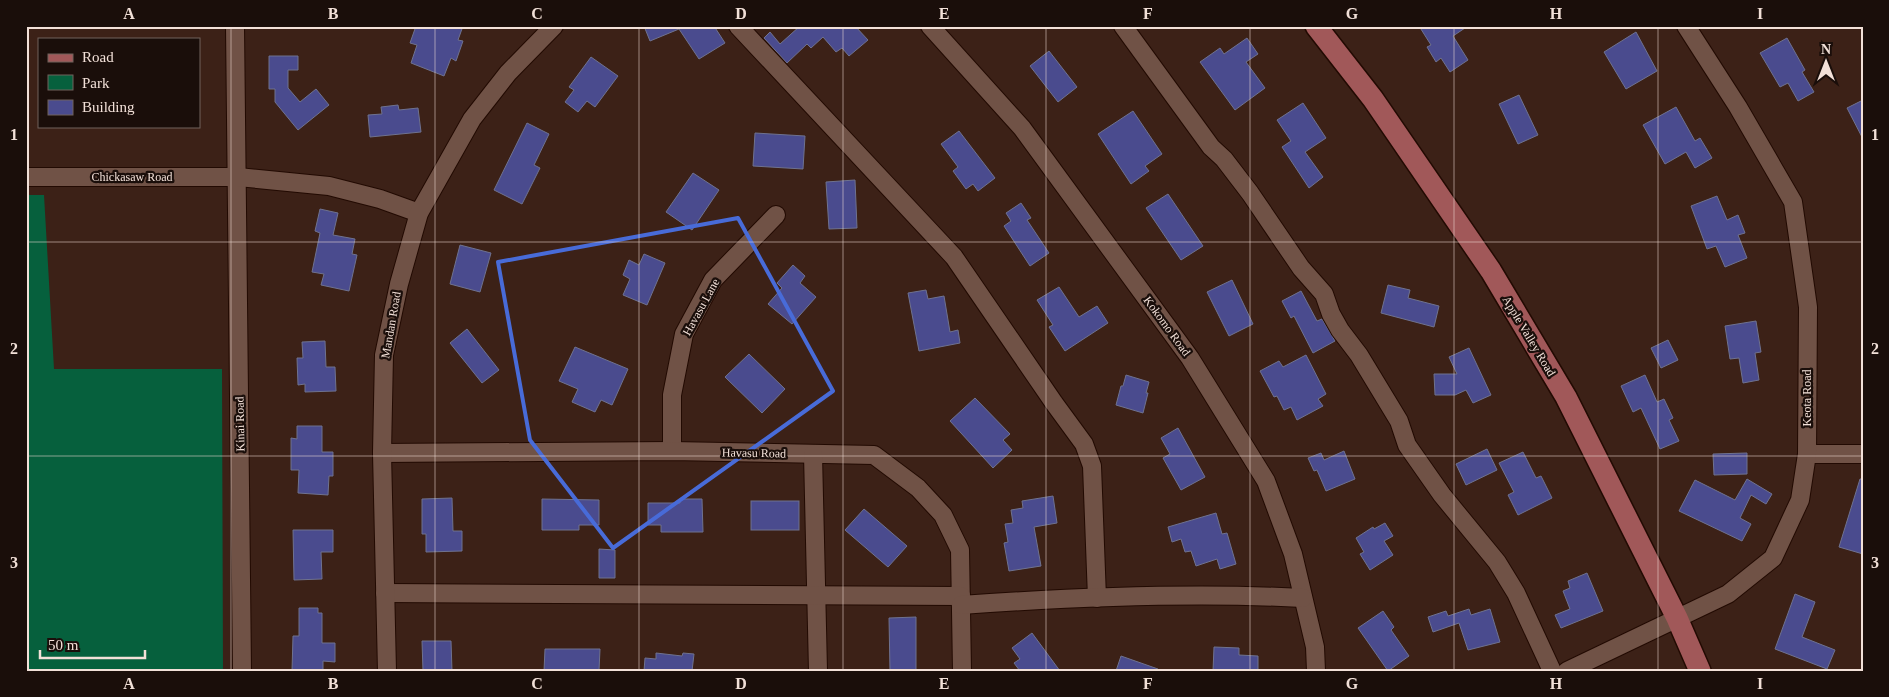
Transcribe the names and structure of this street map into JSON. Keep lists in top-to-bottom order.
{
  "streets": {
    "main road": ["Apple Valley Road"],
    "street": [
      "Chickasaw Road",
      "Havasu Lane",
      "Mandan Road",
      "Kokomo Road",
      "Keota Road",
      "Kinai Road",
      "Havasu Road"
    ]
  },
  "crossings": [
    ["Chickasaw Road", "Kinai Road"],
    ["Havasu Lane", "Havasu Road"],
    ["Mandan Road", "Havasu Road"],
    ["Apple Valley Road", "Keota Road"]
  ],
  "legend": ["Road", "Park", "Building"],
  "scale_bar": "50 m",
  "north": "top",
  "grid": {
    "columns": [
      "A",
      "B",
      "C",
      "D",
      "E",
      "F",
      "G",
      "H",
      "I"
    ],
    "rows": ["1", "2", "3"]
  }
}
